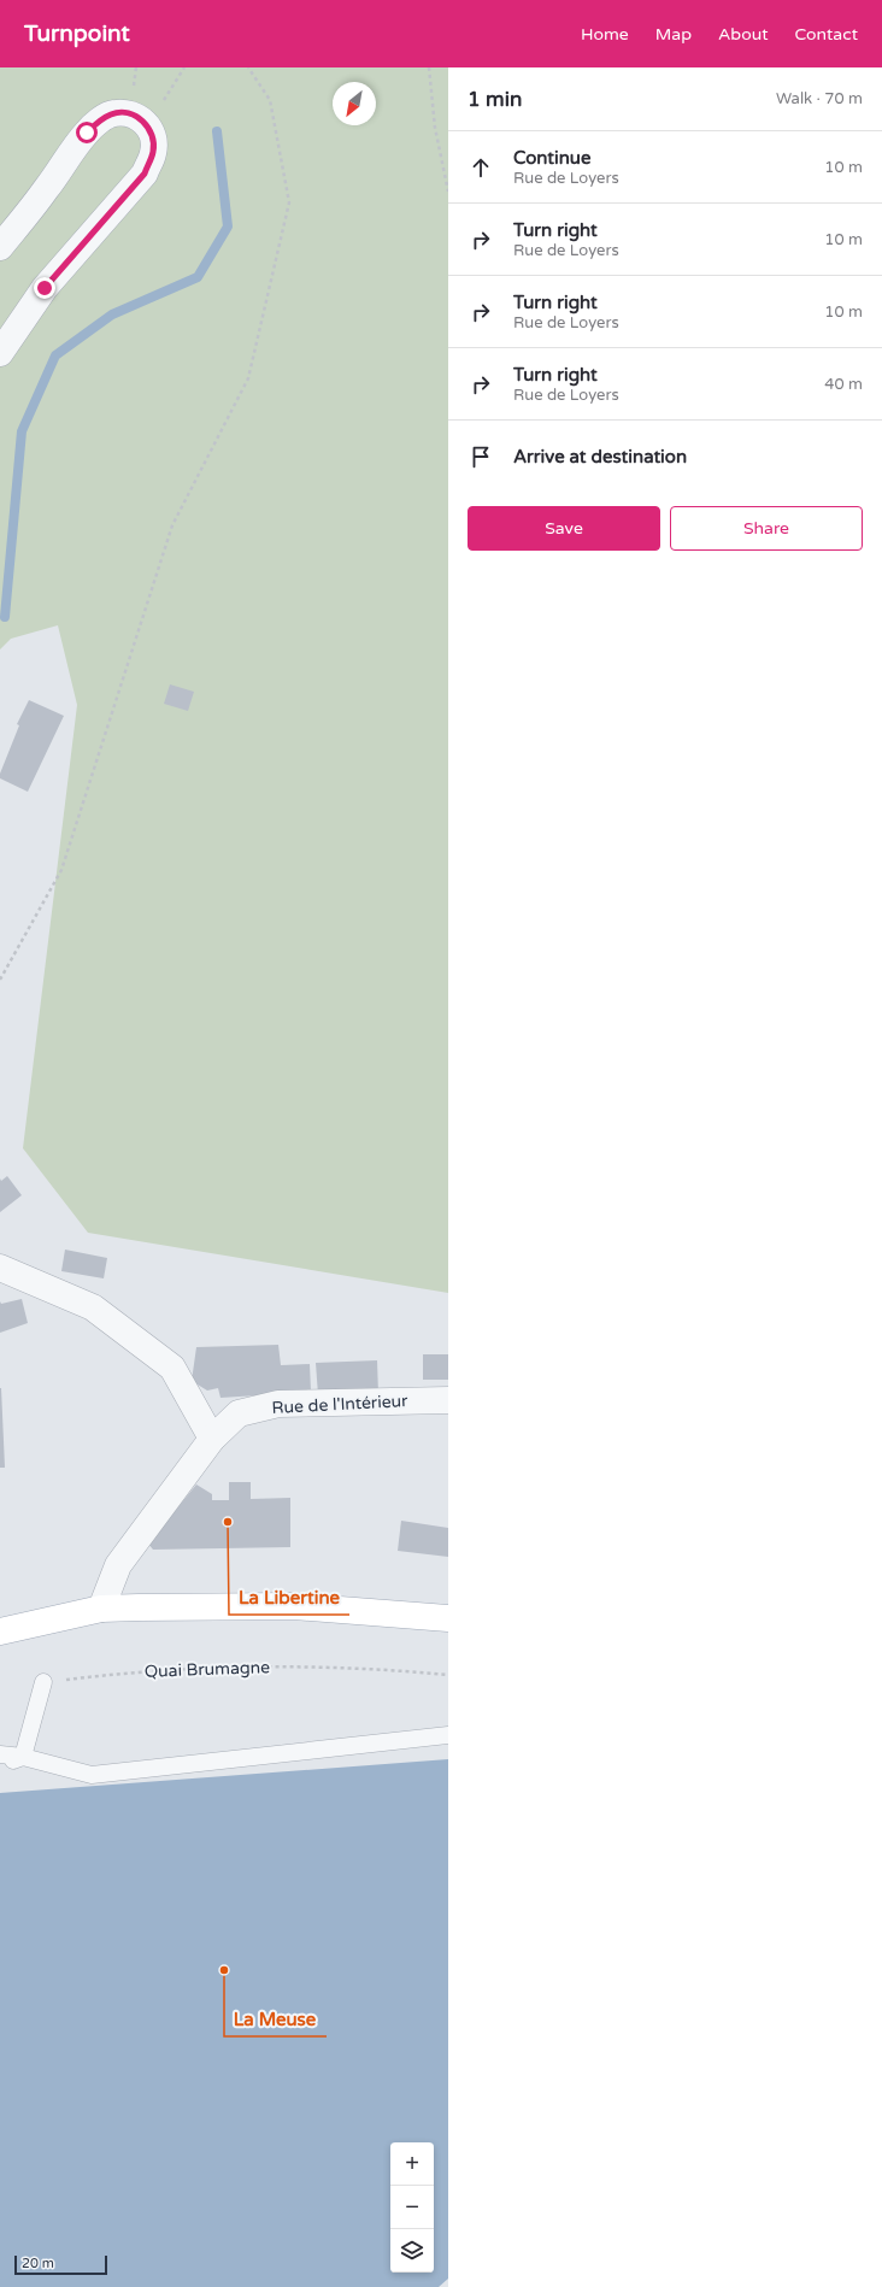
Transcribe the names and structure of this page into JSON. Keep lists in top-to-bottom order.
{
  "streets": {
    "street": ["Rue de l'Intérieur"],
    "path": ["Quai Brumagne"]
  },
  "places": ["La Libertine", "La Meuse"],
  "scale_bar": "20 m",
  "north": "bottom left",
  "page": {
    "header": "Turnpoint",
    "nav": [
      "Home",
      "Map",
      "About",
      "Contact"
    ],
    "heading": ["1 min", "Walk · 70 m"],
    "list": [
      ["Continue", "Rue de Loyers", "10 m"],
      ["Turn right", "Rue de Loyers", "10 m"],
      ["Turn right", "Rue de Loyers", "10 m"],
      ["Turn right", "Rue de Loyers", "40 m"],
      "Arrive at destination"
    ],
    "buttons": ["Save", "Share"],
    "map_buttons": ["+", "−"],
    "scale": "20 m"
  }
}
